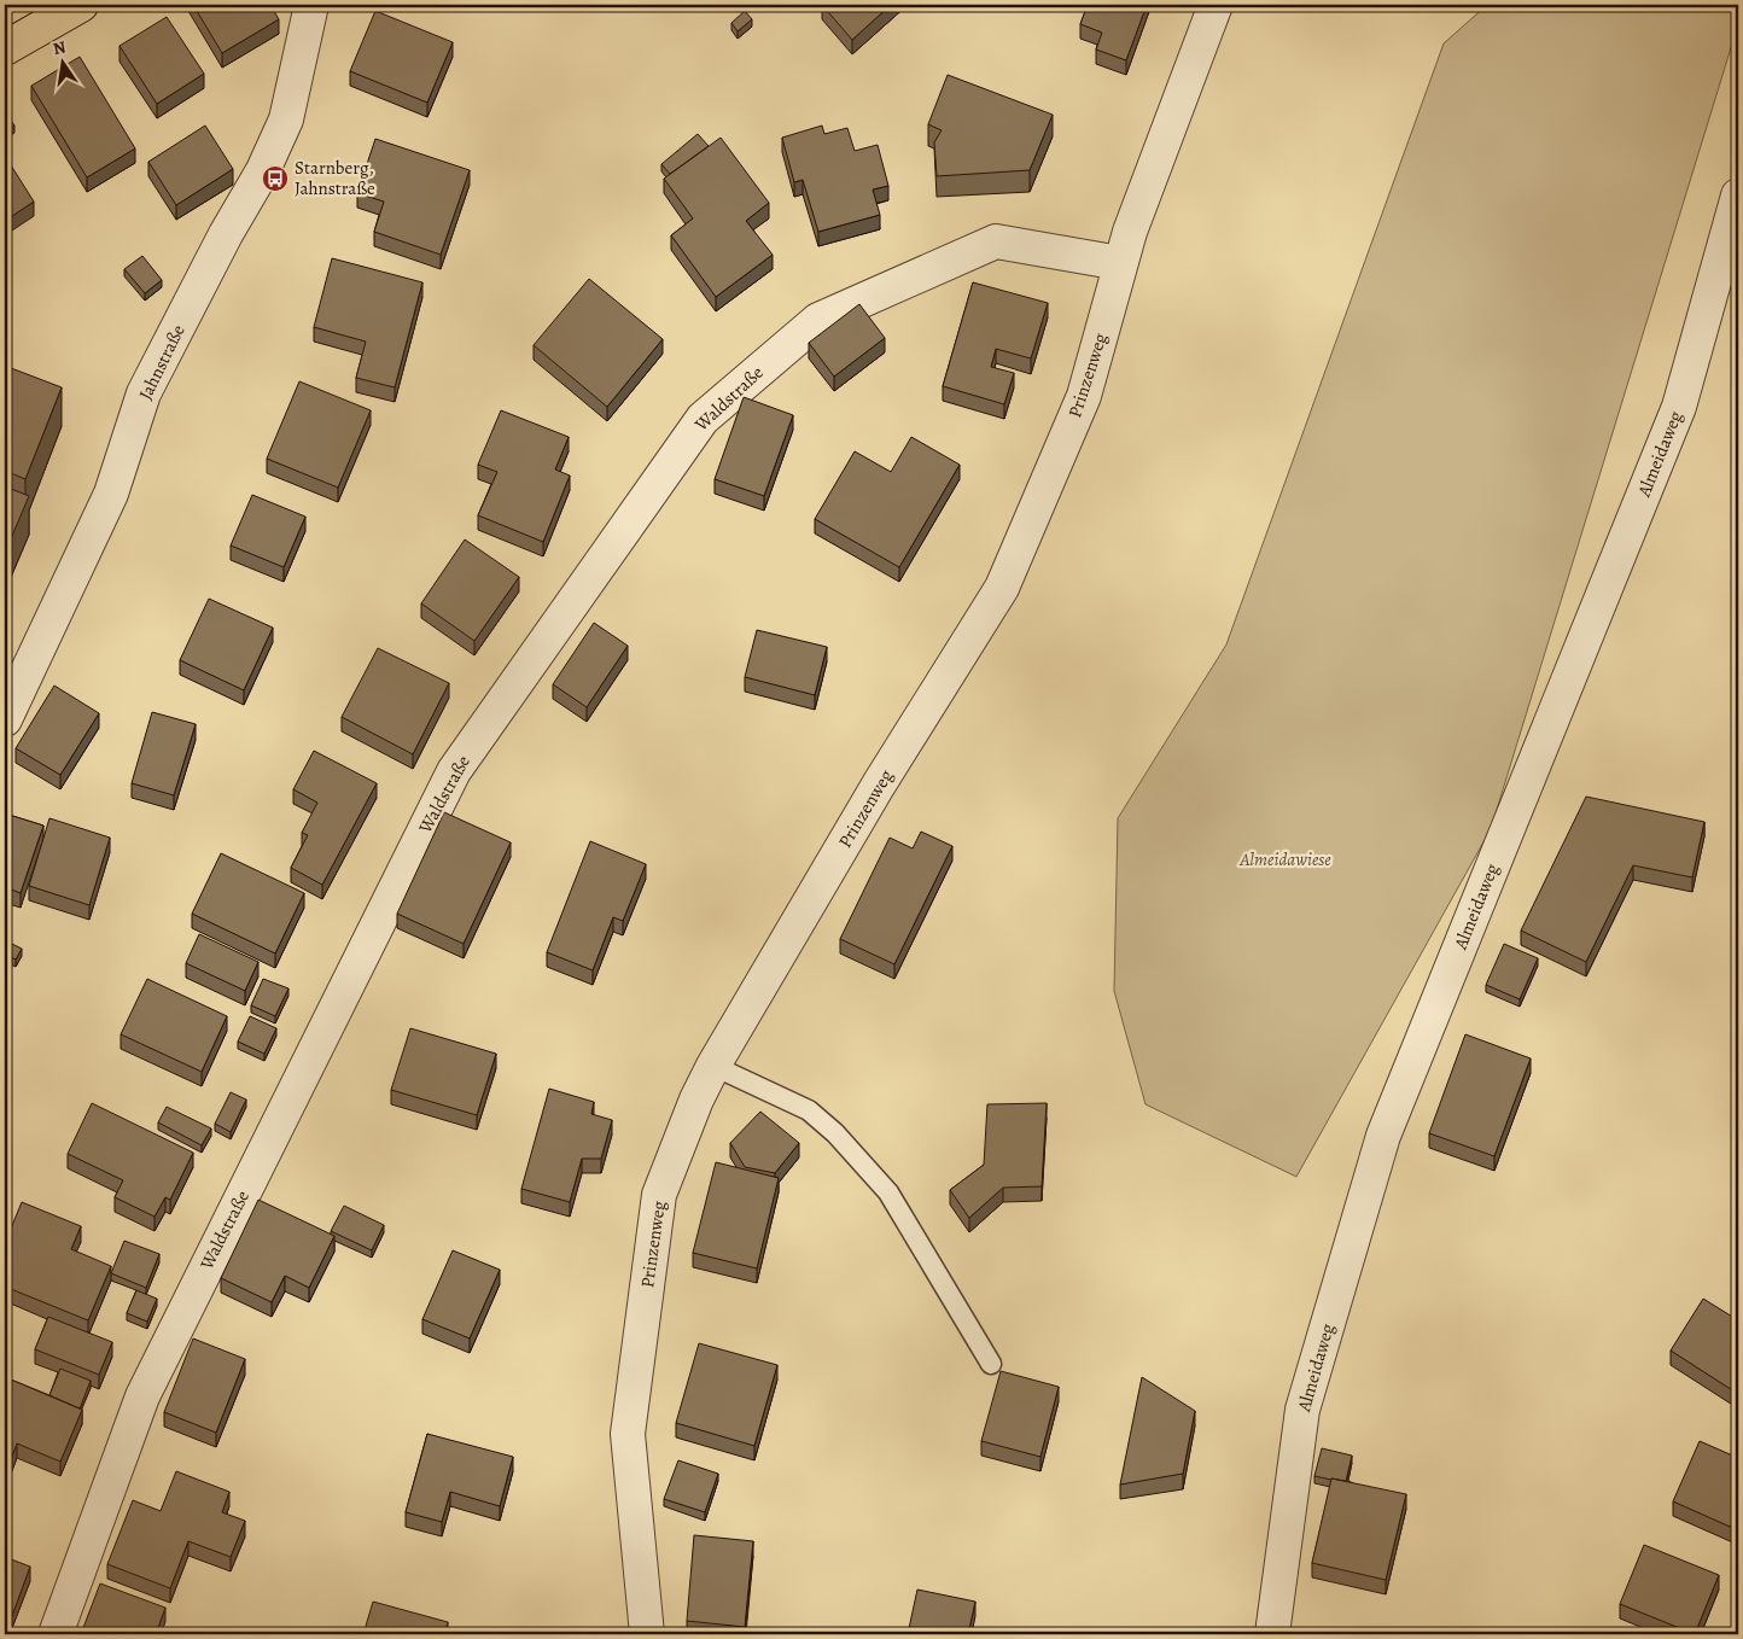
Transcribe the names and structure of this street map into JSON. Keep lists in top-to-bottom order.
{
  "streets": {
    "street": [
      "Jahnstraße",
      "Prinzenweg",
      "Waldstraße",
      "Almeidaweg"
    ]
  },
  "crossings": [
    ["Prinzenweg", "Waldstraße"]
  ],
  "parks": ["Almeidawiese"],
  "places": {
    "bus stop": ["Starnberg, Jahnstraße"]
  },
  "north": "top"
}
